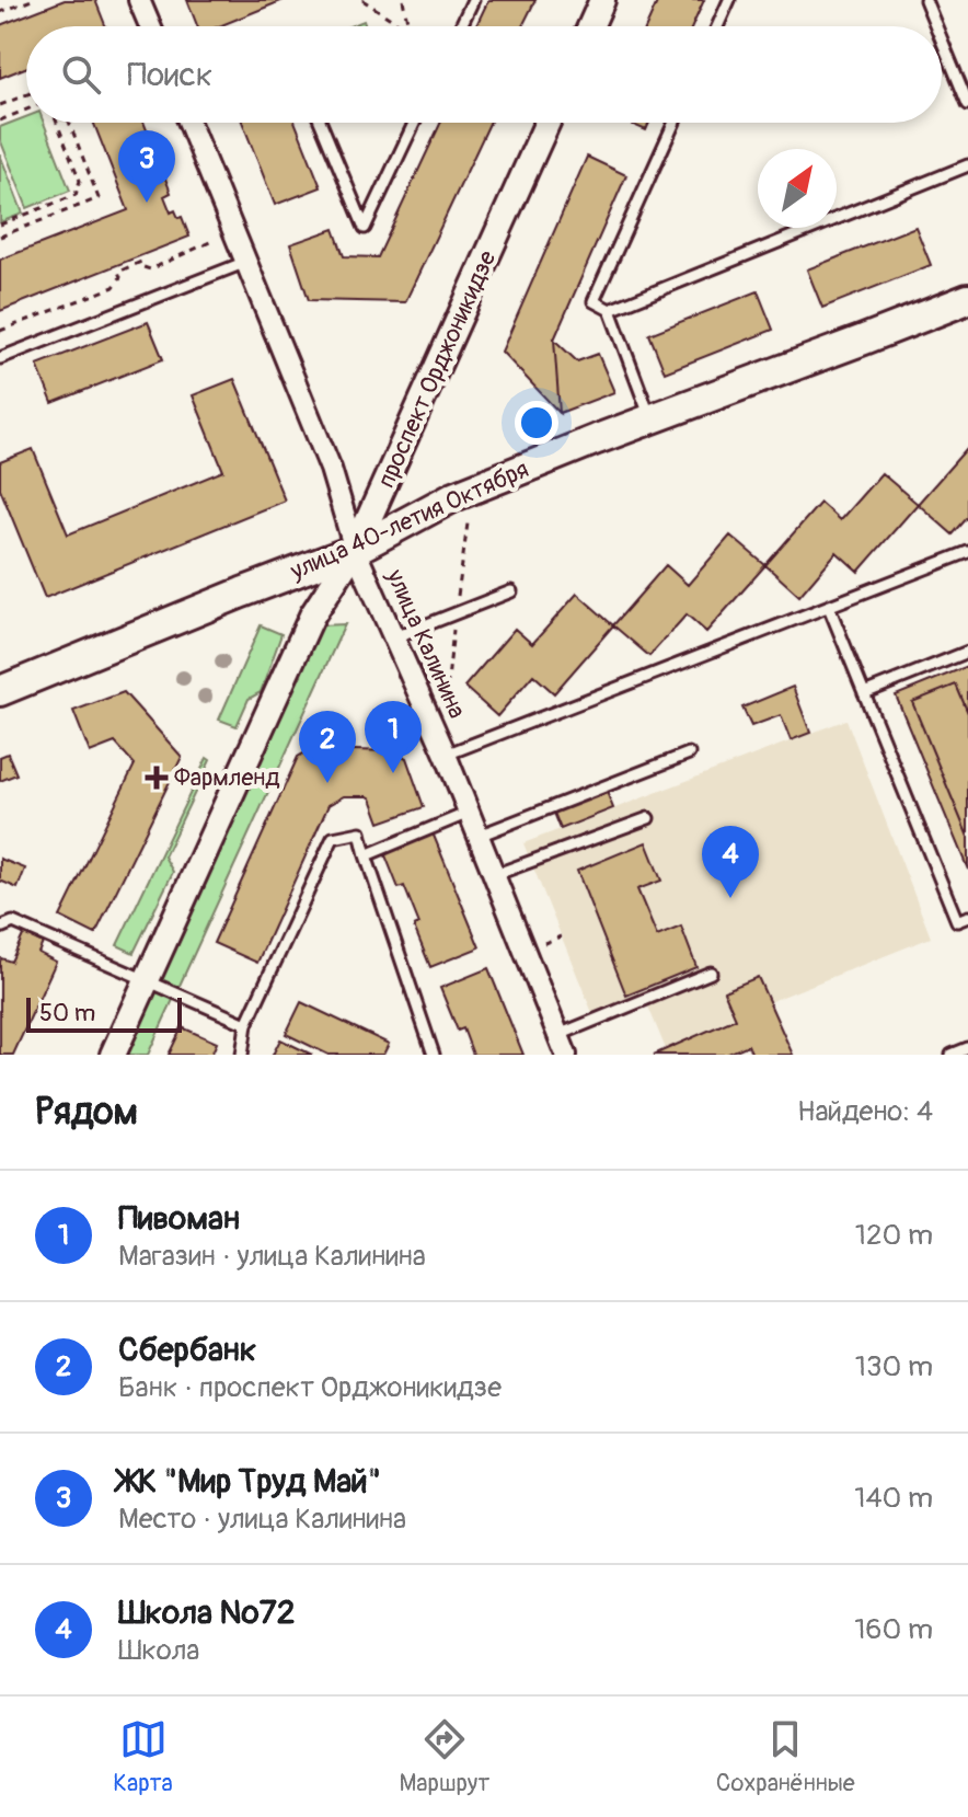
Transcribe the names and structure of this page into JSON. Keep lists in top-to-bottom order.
{
  "streets": {
    "main road": ["улица 40-летия Октября"],
    "street": ["проспект Орджоникидзе", "улица Калинина"]
  },
  "crossings": [
    ["проспект Орджоникидзе", "улица 40-летия Октября"],
    ["проспект Орджоникидзе", "улица Калинина"],
    ["улица 40-летия Октября", "улица Калинина"]
  ],
  "places": {
    "health": ["Фармленд"]
  },
  "scale_bar": "50 m",
  "north": "top right",
  "page": {
    "search": "Поиск",
    "pins": [
      "3",
      "1",
      "2",
      "4"
    ],
    "scale": "50 m",
    "heading": ["Рядом", "Найдено: 4"],
    "list": [
      {
        "mark": "1",
        "name": "Пивоман",
        "note": "Магазин · улица Калинина",
        "value": "120 m"
      },
      {
        "mark": "2",
        "name": "Сбербанк",
        "note": "Банк · проспект Орджоникидзе",
        "value": "130 m"
      },
      {
        "mark": "3",
        "name": "ЖК \"Мир Труд Май\"",
        "note": "Место · улица Калинина",
        "value": "140 m"
      },
      {
        "mark": "4",
        "name": "Школа №72",
        "note": "Школа",
        "value": "160 m"
      }
    ],
    "nav": ["Карта", "Маршрут", "Сохранённые"]
  }
}
